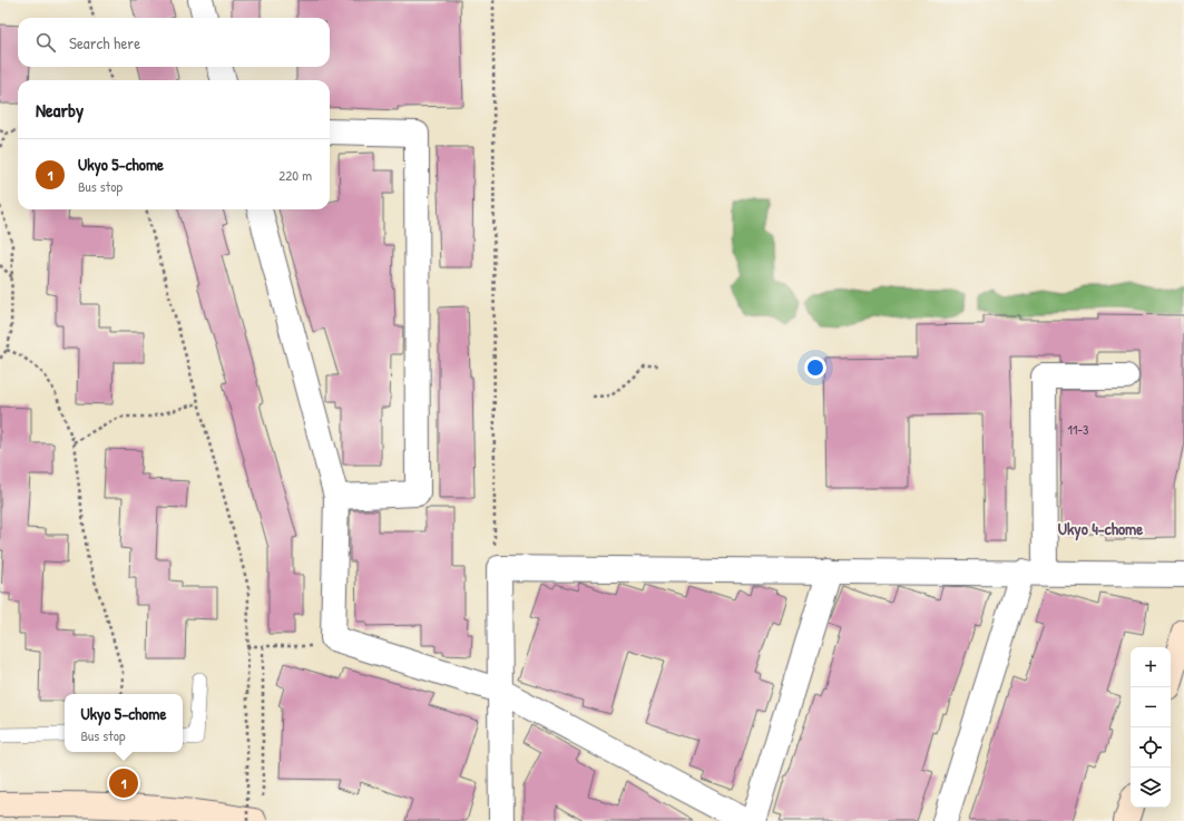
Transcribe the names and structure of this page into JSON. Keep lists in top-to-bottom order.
{
  "districts": ["Ukyo 4-chome"],
  "house_numbers": ["11-3"],
  "page": {
    "search": "Search here",
    "heading": "Nearby",
    "list": [
      {
        "mark": "1",
        "name": "Ukyo 5-chome",
        "note": "Bus stop",
        "value": "220 m"
      }
    ],
    "map_buttons": ["+", "−"],
    "popup": ["Ukyo 5-chome", "Bus stop"],
    "pins": "1"
  }
}
